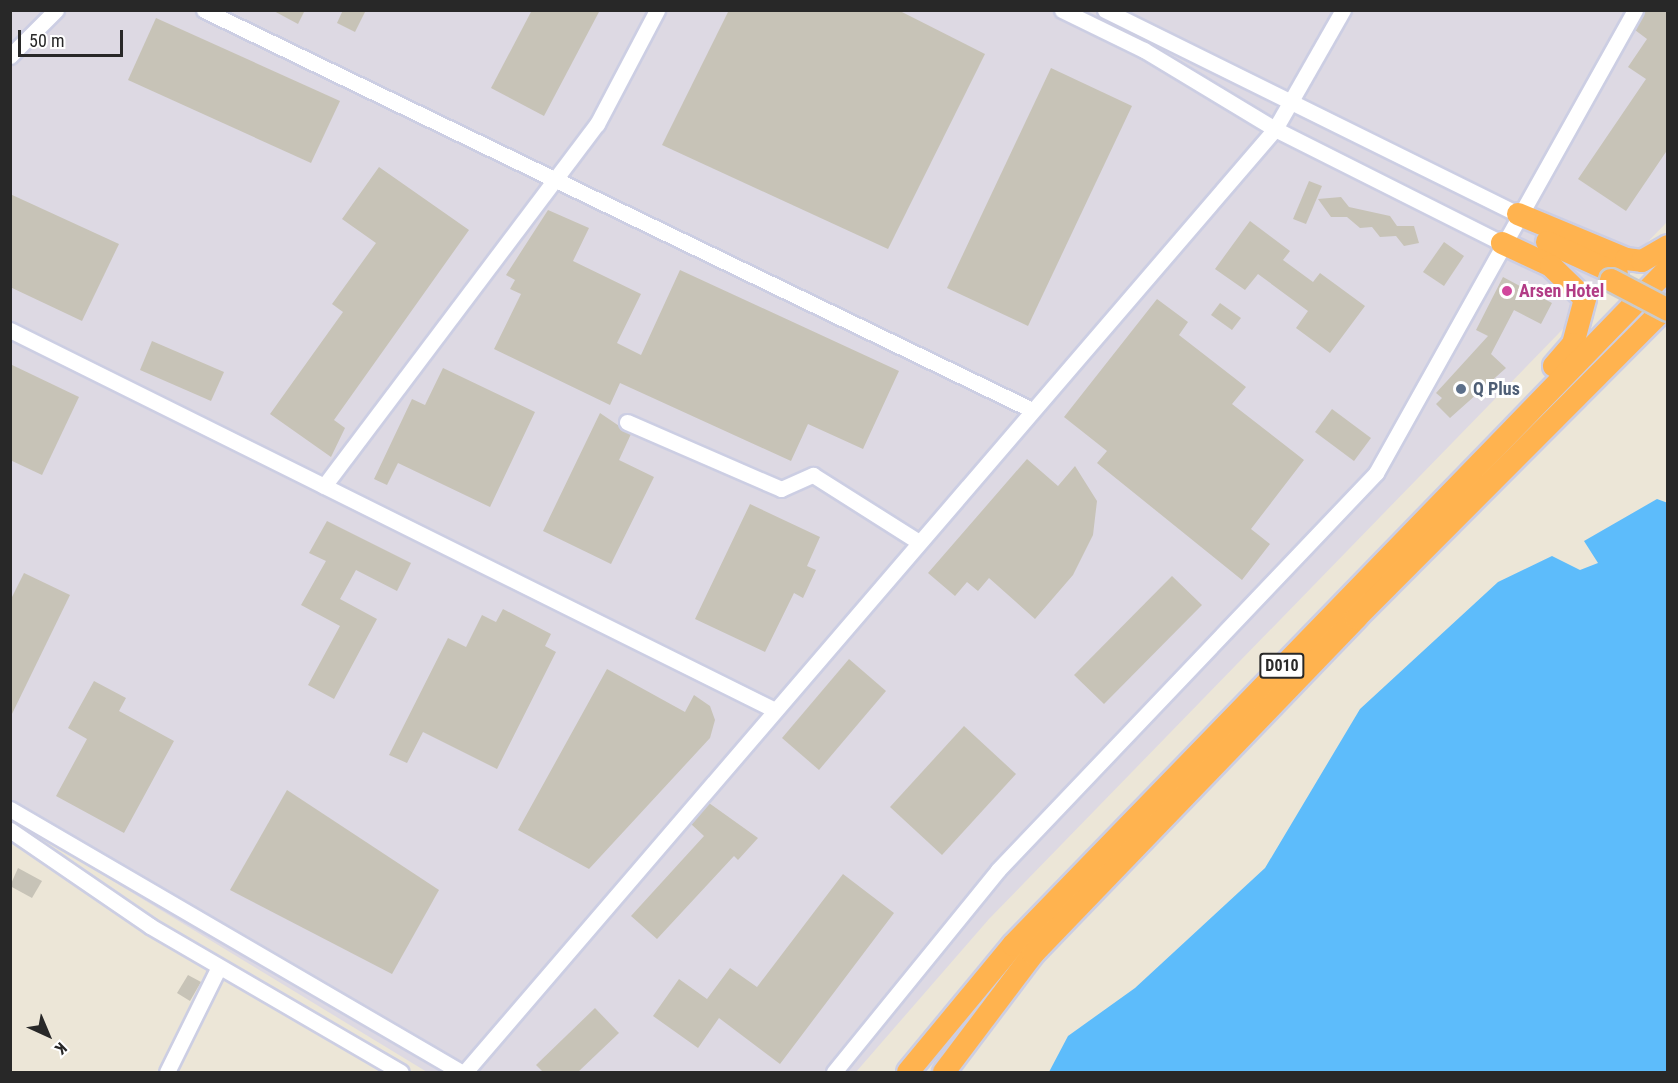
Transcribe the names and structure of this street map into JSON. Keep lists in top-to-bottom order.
{
  "streets": {
    "highway": ["D010"]
  },
  "places": ["Arsen Hotel", "Q Plus"],
  "scale_bar": "50 m",
  "north": "bottom right"
}
